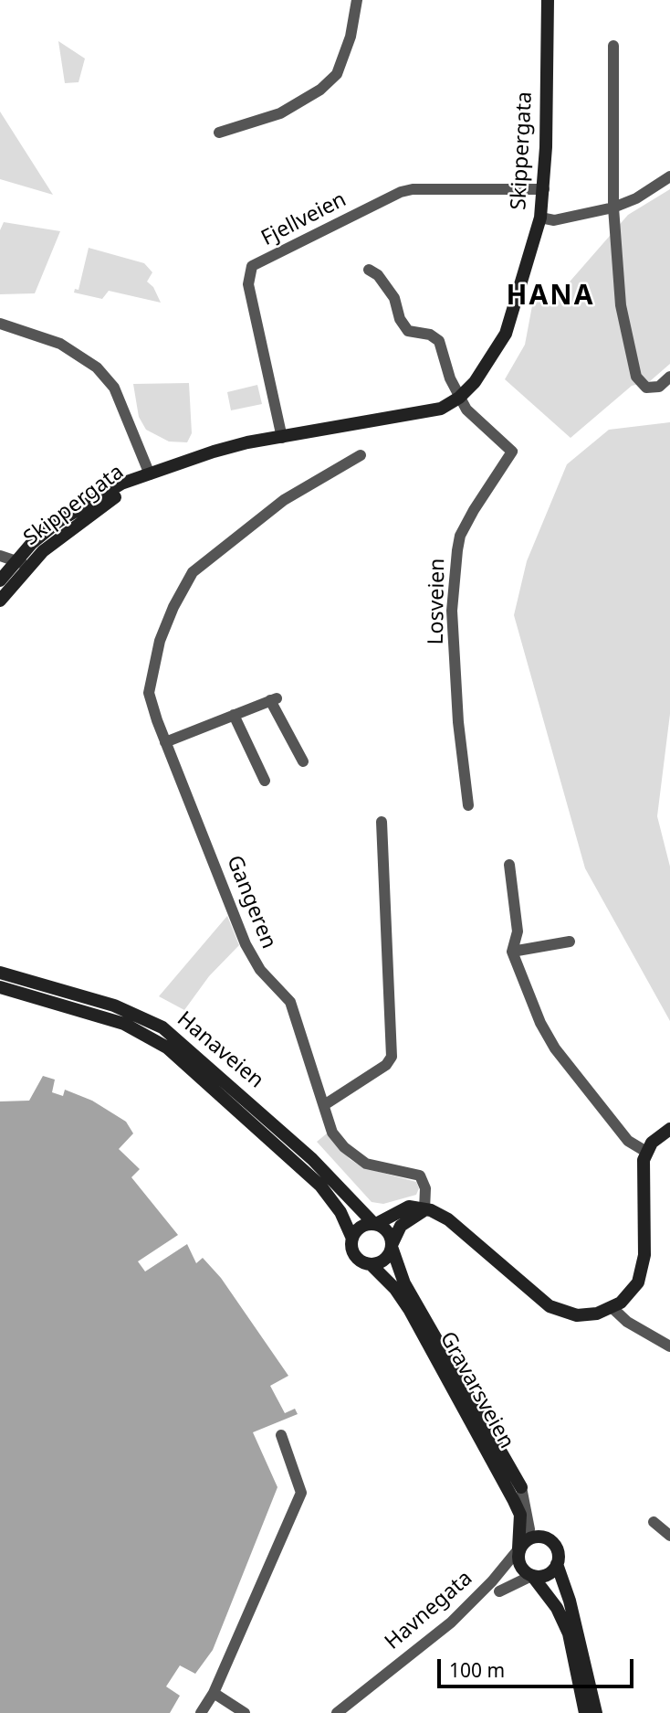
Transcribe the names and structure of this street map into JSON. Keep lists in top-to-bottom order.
{
  "streets": {
    "main road": ["Skippergata", "Hanaveien", "Gravarsveien"],
    "street": [
      "Fjellveien",
      "Losveien",
      "Gangeren",
      "Havnegata"
    ]
  },
  "crossings": [
    ["Skippergata", "Fjellveien"],
    ["Skippergata", "Losveien"],
    ["Hanaveien", "Gravarsveien"],
    ["Gravarsveien", "Havnegata"]
  ],
  "districts": ["HANA"],
  "scale_bar": "100 m"
}
